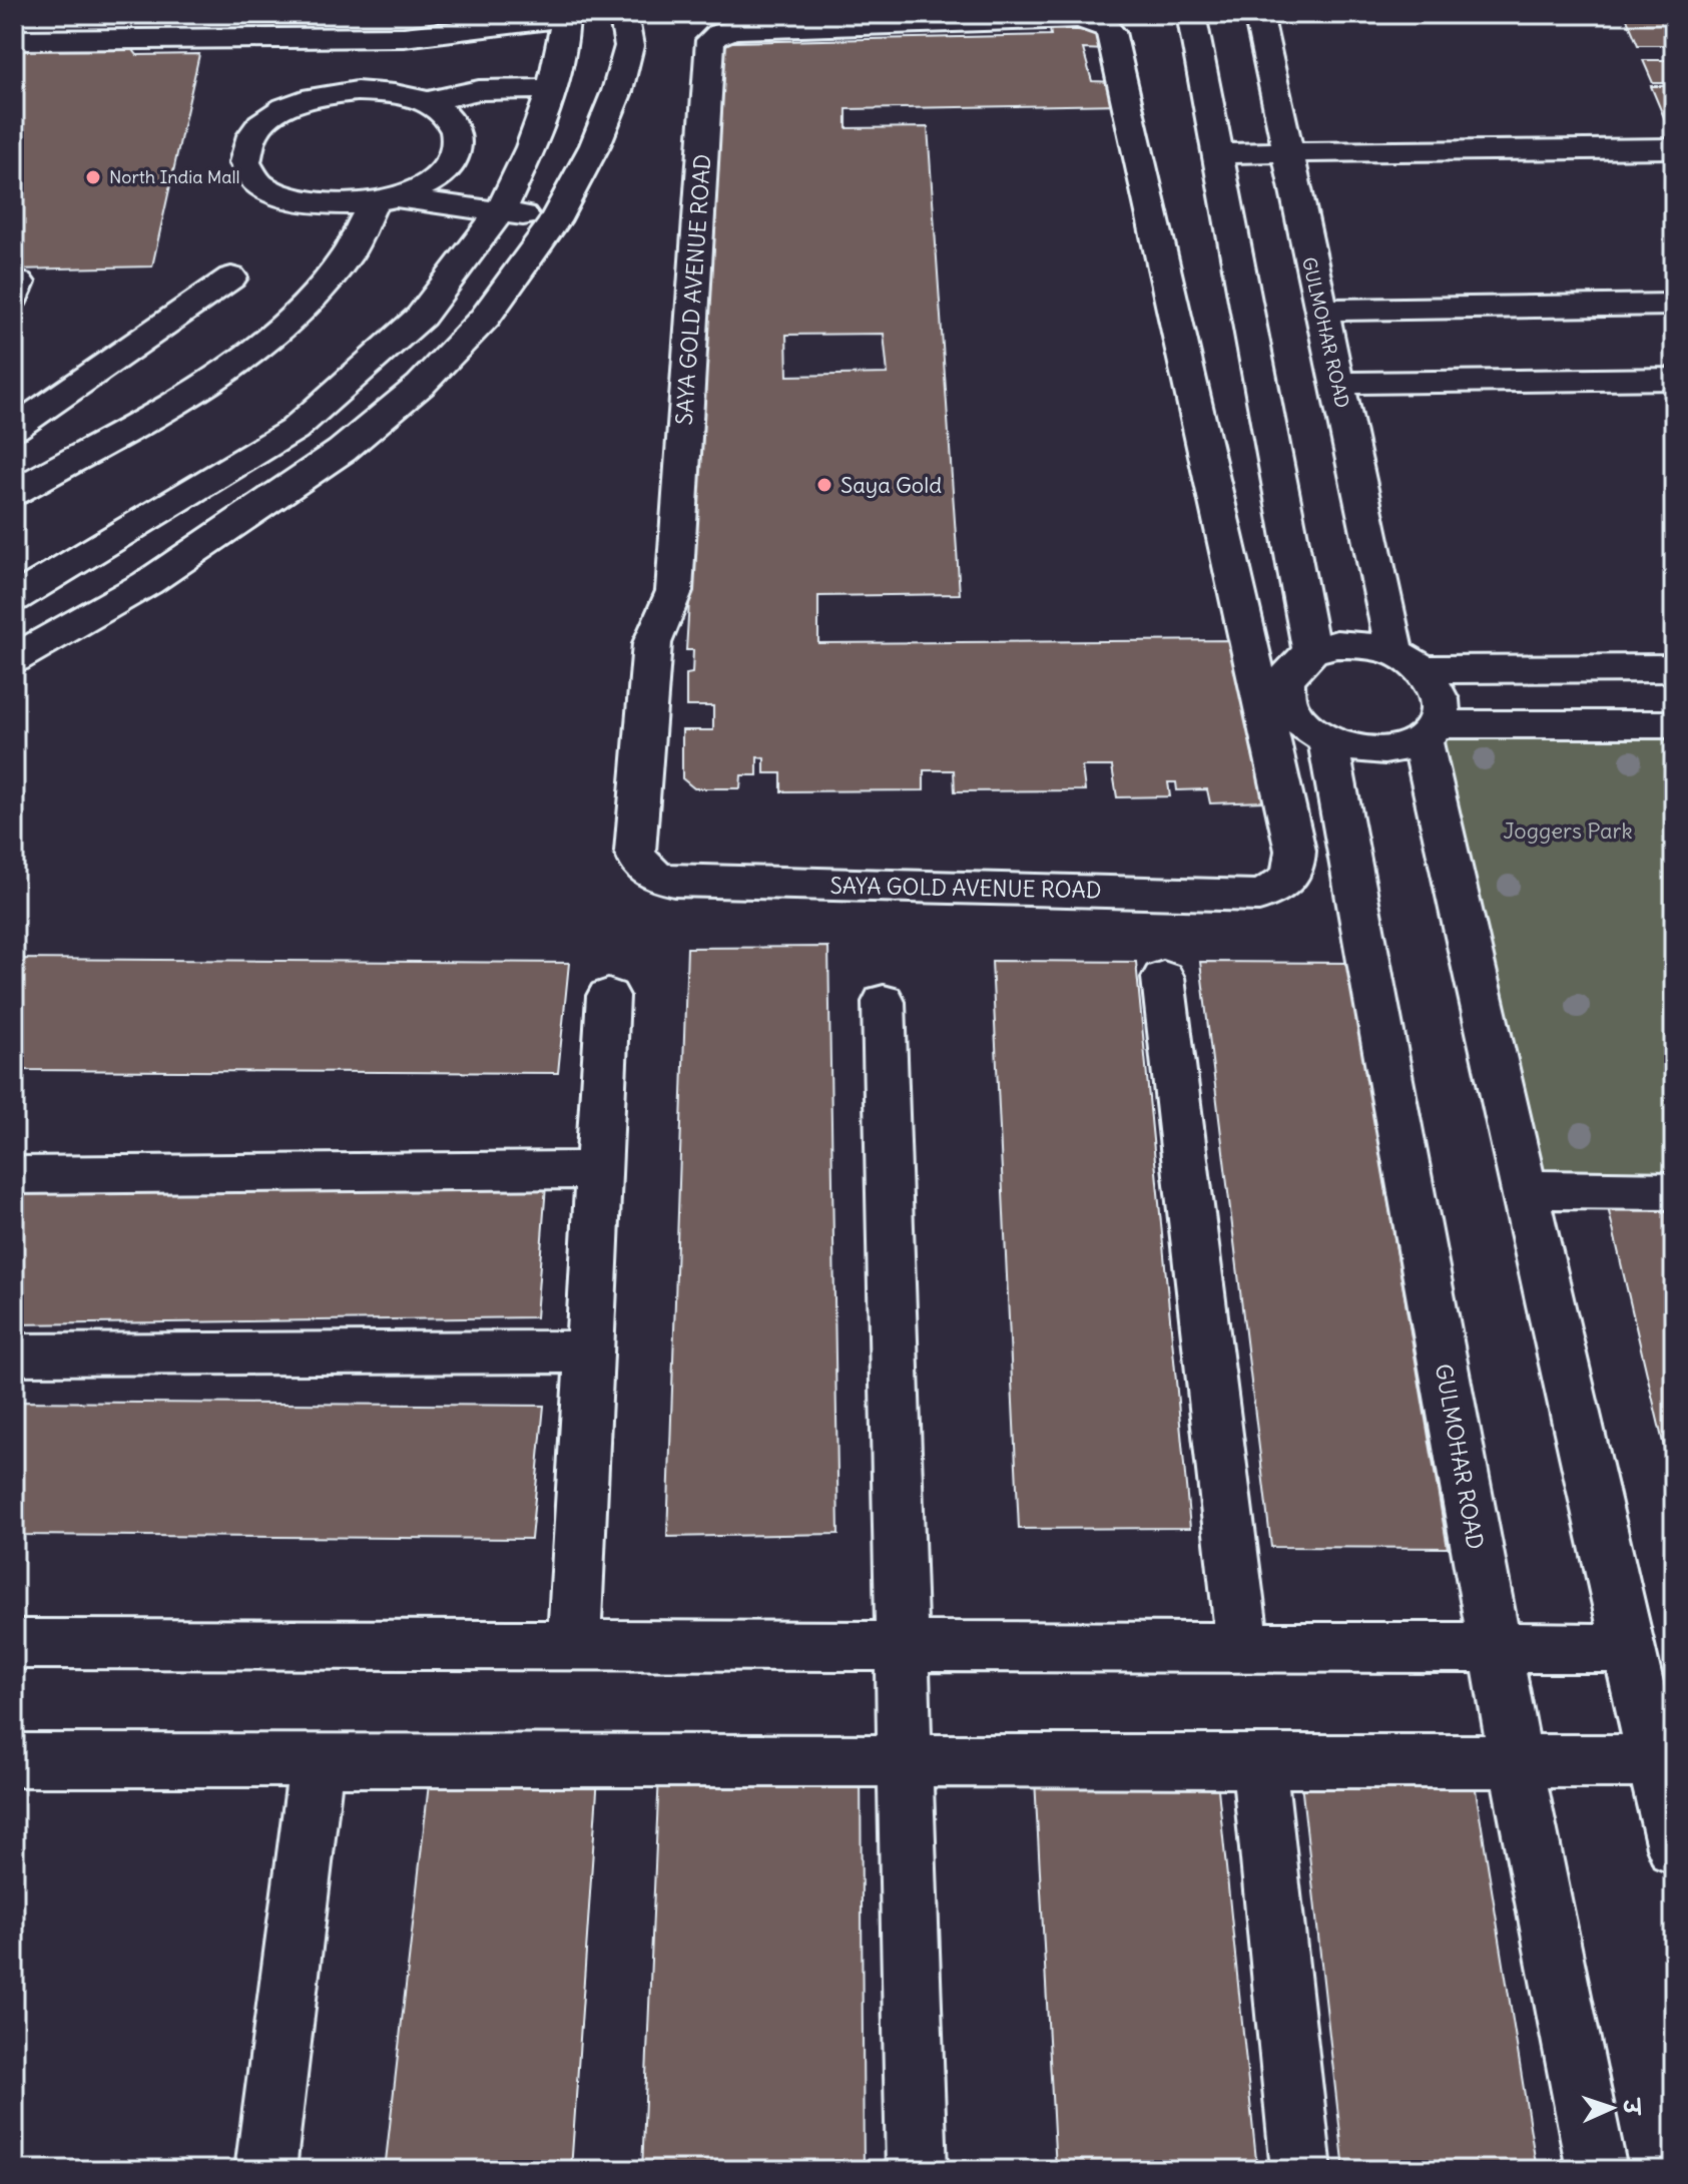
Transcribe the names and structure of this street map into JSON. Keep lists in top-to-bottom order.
{
  "streets": {
    "street": ["SAYA GOLD AVENUE ROAD", "GULMOHAR ROAD"]
  },
  "parks": ["Joggers Park"],
  "places": ["North India Mall", "Saya Gold"],
  "north": "right"
}
